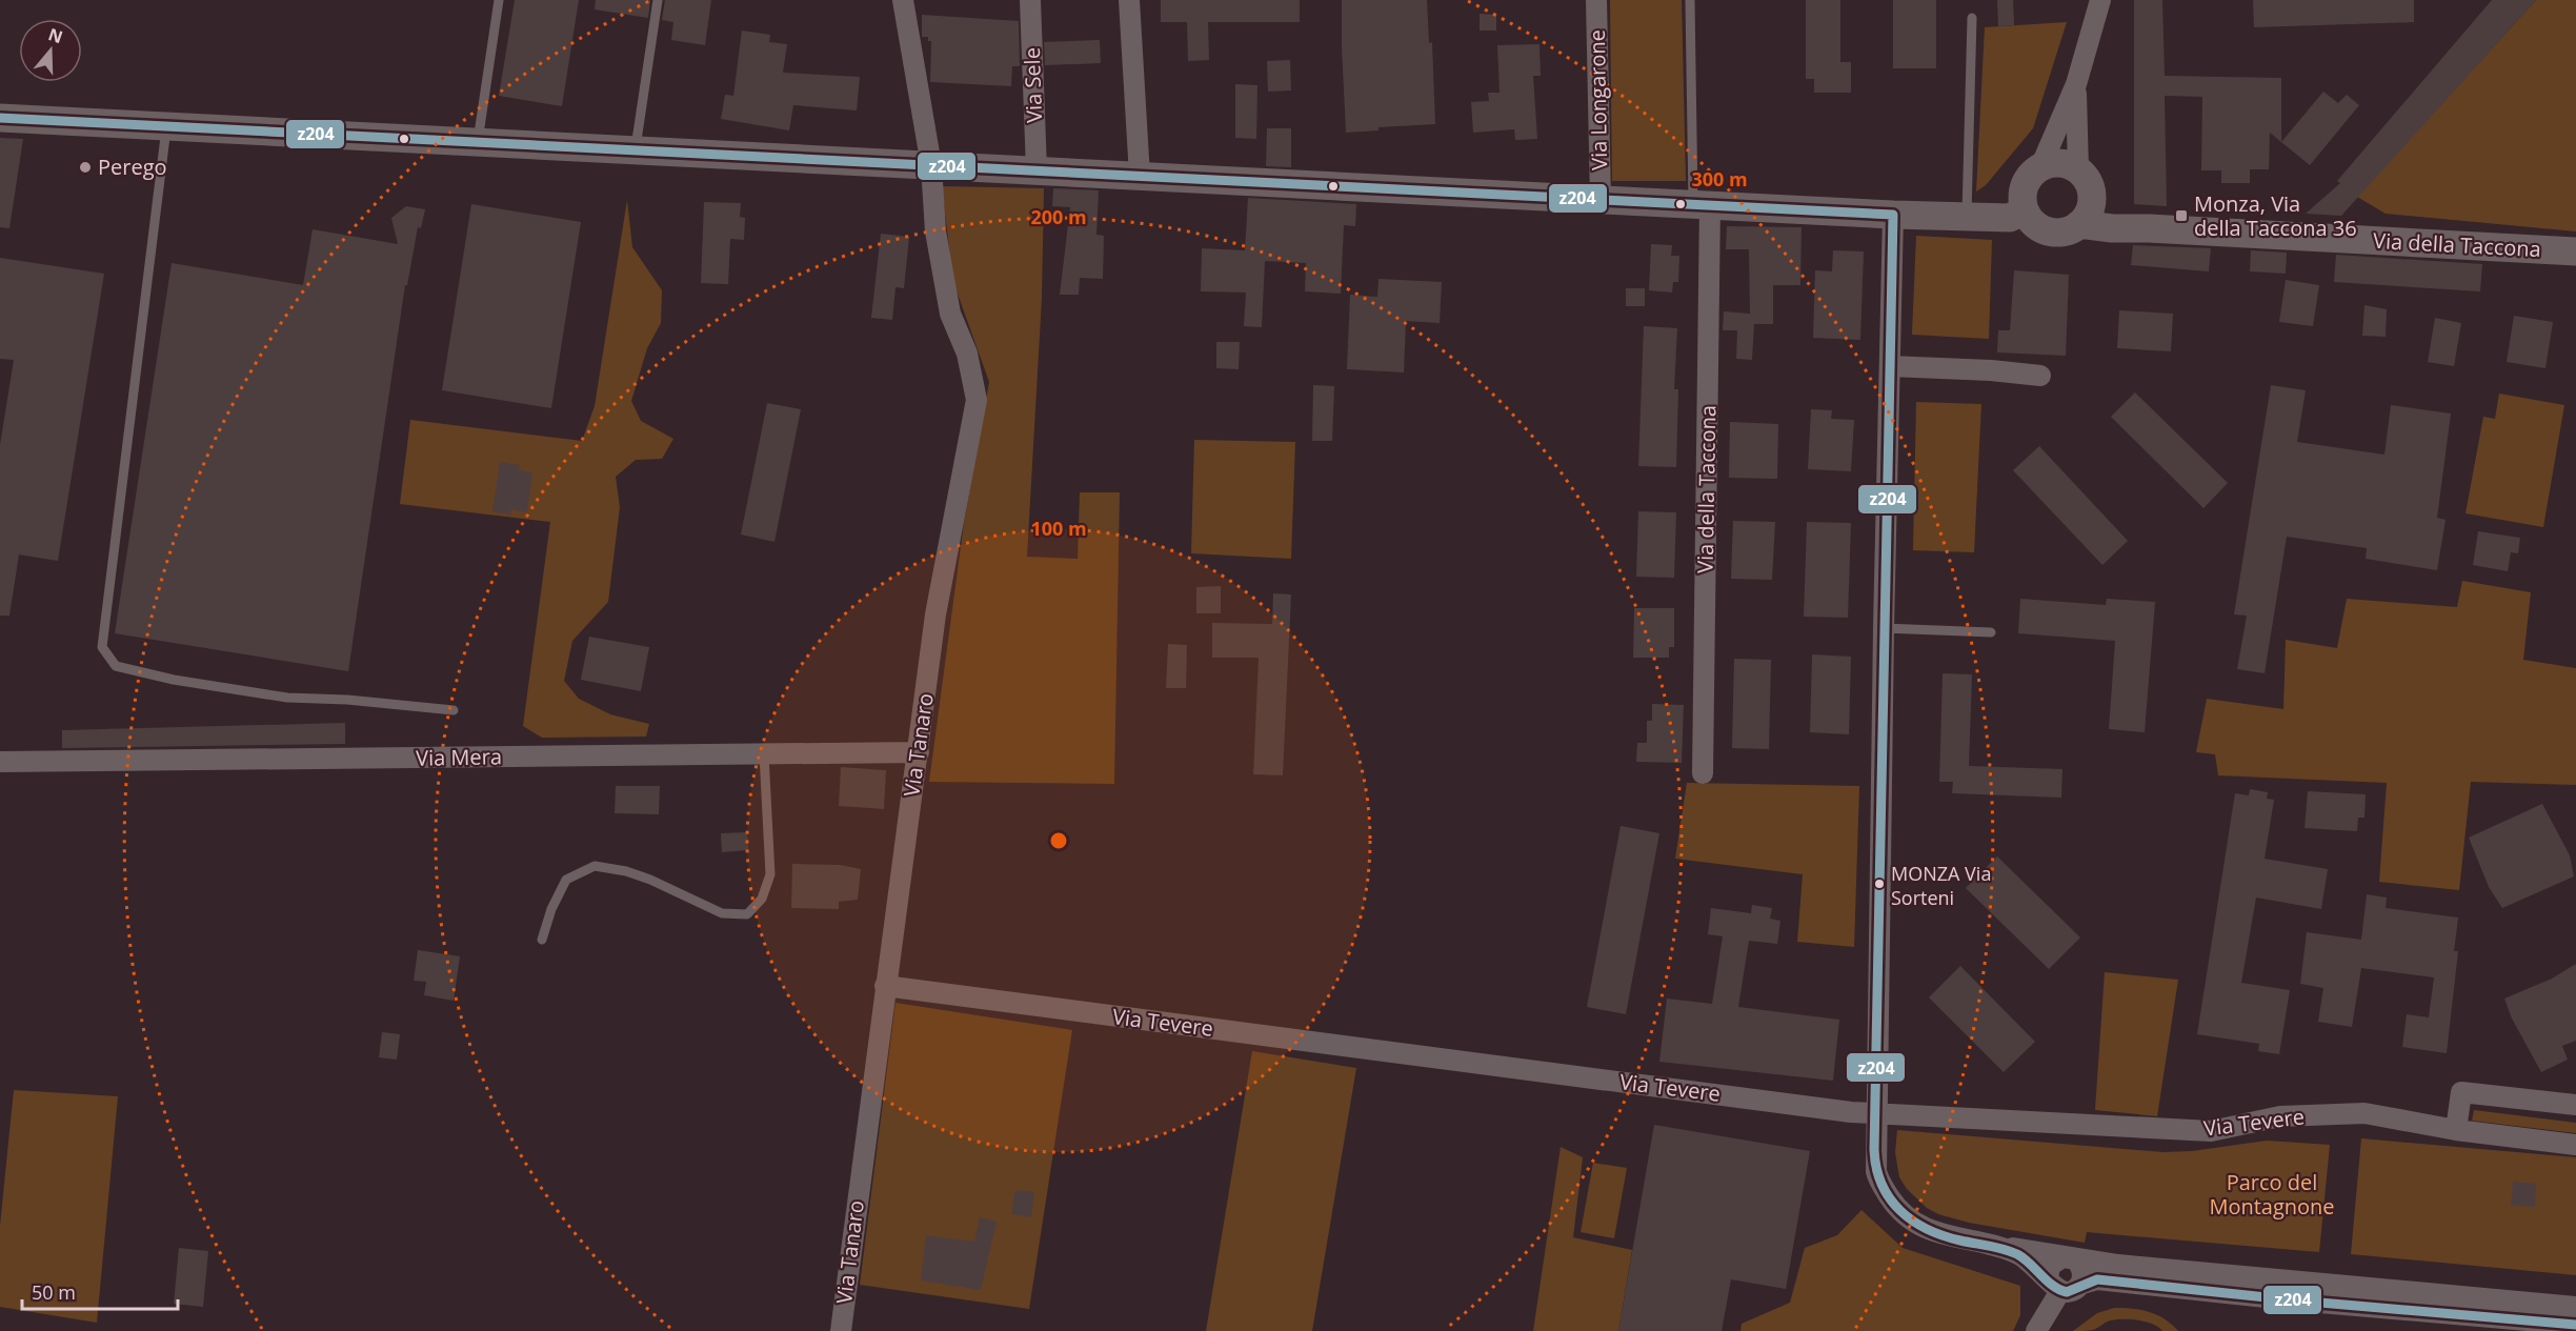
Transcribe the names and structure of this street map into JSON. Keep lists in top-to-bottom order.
{
  "streets": {
    "main road": ["Via della Taccona"],
    "street": [
      "Via Sele",
      "Via Longarone",
      "Via Tanaro",
      "Via Mera",
      "Via Tevere"
    ]
  },
  "crossings": [
    ["Via Tanaro", "Via Mera"],
    ["Via Tanaro", "Via Tevere"]
  ],
  "parks": ["Parco del Montagnone"],
  "places": {
    "other": ["Perego", "MONZA Via Sorteni"],
    "transit": ["Monza, Via della Taccona 36"]
  },
  "lines": ["transit line z204"],
  "scale_bar": "50 m",
  "north": "top",
  "rings": ["300 m", "200 m", "100 m"]
}
